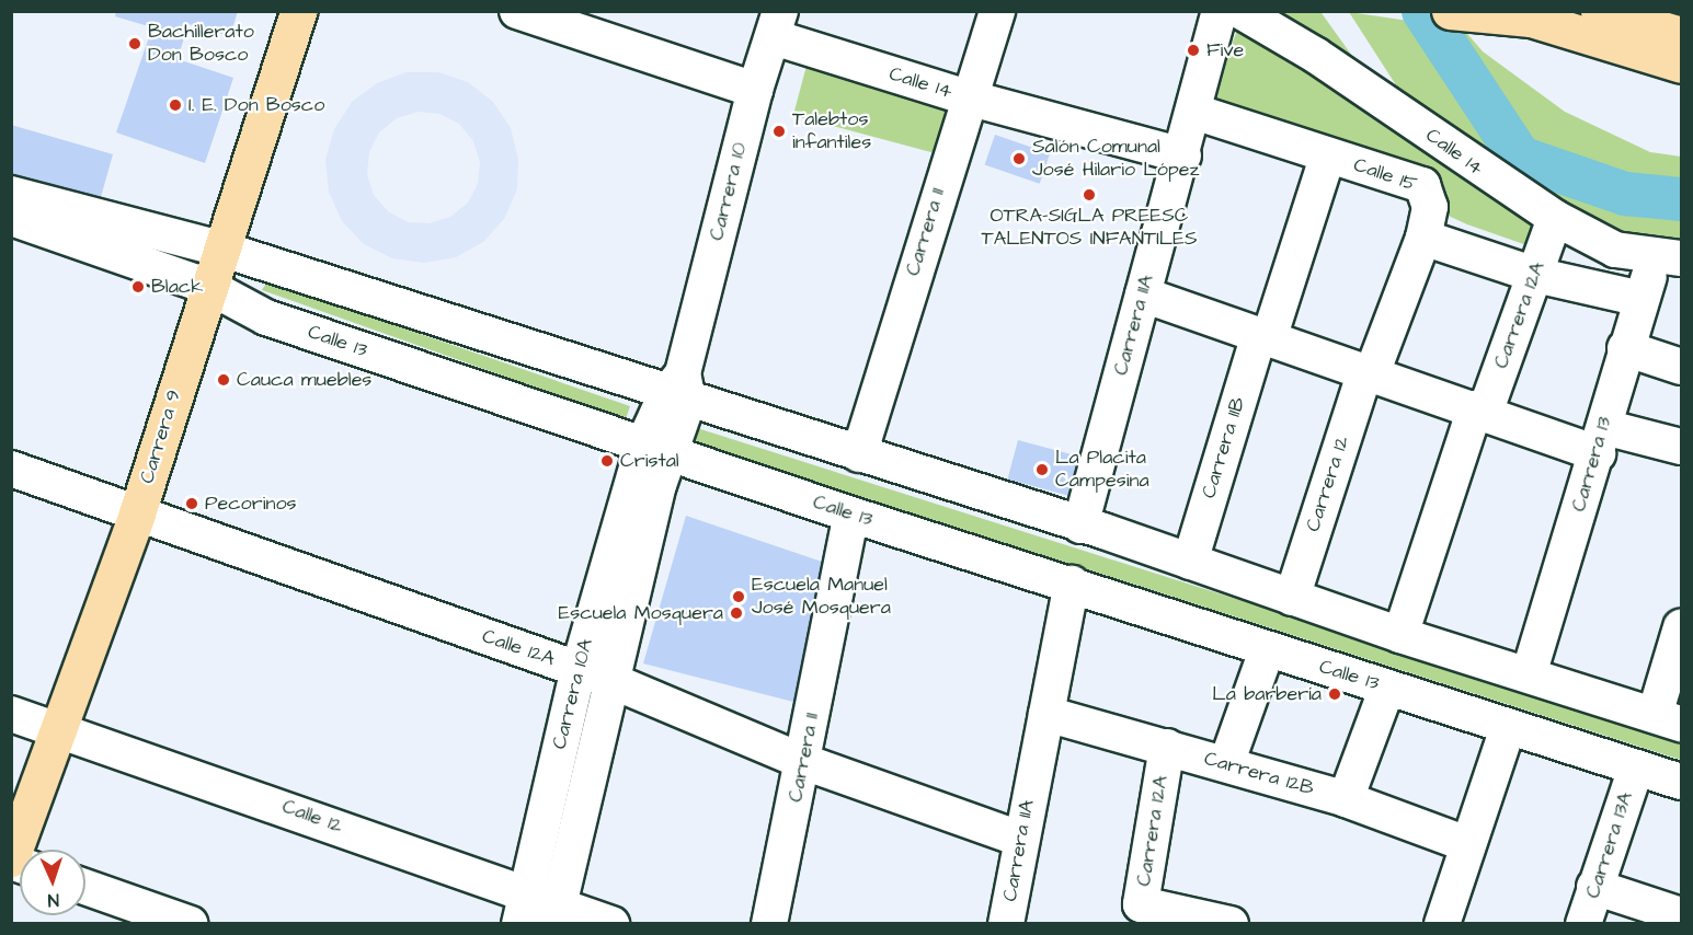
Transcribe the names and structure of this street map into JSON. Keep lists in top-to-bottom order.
{
  "streets": {
    "main road": ["Carrera 9"],
    "street": [
      "Calle 14",
      "Calle 15",
      "Carrera 10",
      "Carrera 11",
      "Carrera 12A",
      "Carrera 11A",
      "Calle 13",
      "Carrera 11B",
      "Carrera 13",
      "Carrera 12",
      "Calle 12A",
      "Carrera 10A",
      "Carrera 12B",
      "Calle 12",
      "Carrera 13A"
    ]
  },
  "crossings": [
    ["Calle 14", "Carrera 10"],
    ["Calle 14", "Carrera 11"],
    ["Calle 14", "Carrera 12A"],
    ["Calle 14", "Carrera 11A"],
    ["Calle 14", "Carrera 13"],
    ["Calle 15", "Carrera 11A"],
    ["Calle 15", "Carrera 11B"],
    ["Calle 15", "Carrera 12"],
    ["Carrera 10", "Carrera 10A"],
    ["Carrera 11", "Calle 13"],
    ["Carrera 11", "Calle 12A"],
    ["Carrera 12A", "Carrera 12B"],
    ["Carrera 11A", "Calle 13"],
    ["Carrera 11A", "Calle 12A"],
    ["Carrera 11A", "Carrera 12B"],
    ["Calle 13", "Carrera 9"],
    ["Calle 13", "Carrera 10A"],
    ["Calle 13", "Carrera 13A"],
    ["Carrera 9", "Calle 12A"],
    ["Carrera 9", "Calle 12"],
    ["Calle 12A", "Carrera 10A"],
    ["Carrera 10A", "Calle 12"]
  ],
  "places": [
    "Bachillerato Don Bosco",
    "Five",
    "I. E. Don Bosco",
    "Talebtos infantiles",
    "Salón Comunal José Hilario López",
    "OTRA-SIGLA PREESC TALENTOS INFANTILES",
    "Black",
    "Cauca muebles",
    "Cristal",
    "La Placita Campesina",
    "Pecorinos",
    "Escuela Manuel José Mosquera",
    "Escuela Mosquera",
    "La barbería"
  ],
  "north": "bottom"
}
